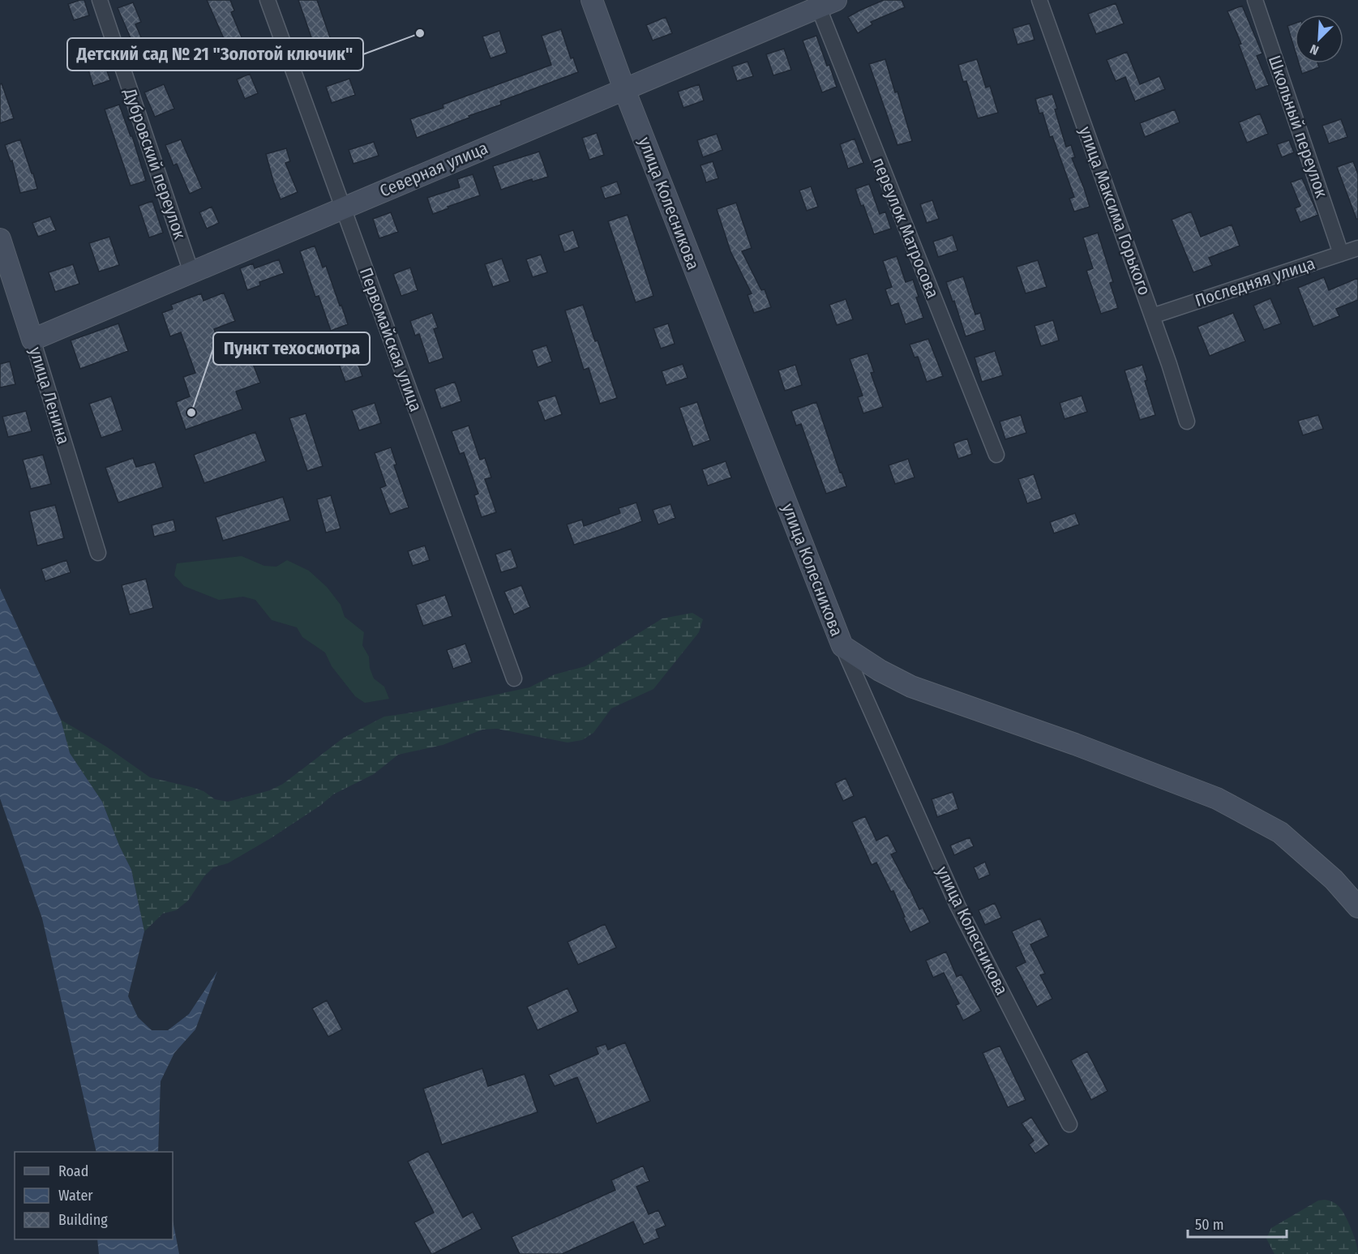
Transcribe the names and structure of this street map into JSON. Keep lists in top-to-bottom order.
{
  "streets": {
    "street": [
      "Школьный переулок",
      "Дубровский переулок",
      "Северная улица",
      "улица Колесникова",
      "улица Максима Горького",
      "переулок Матросова",
      "Последняя улица",
      "Первомайская улица",
      "улица Ленина"
    ]
  },
  "crossings": [
    ["Школьный переулок", "Последняя улица"],
    ["Дубровский переулок", "Северная улица"],
    ["Северная улица", "улица Колесникова"],
    ["Северная улица", "переулок Матросова"],
    ["Северная улица", "Первомайская улица"],
    ["Северная улица", "улица Ленина"],
    ["улица Максима Горького", "Последняя улица"]
  ],
  "places": ["Детский сад № 21 \"Золотой ключик\"", "Пункт техосмотра"],
  "legend": ["Road", "Water", "Building"],
  "scale_bar": "50 m",
  "north": "bottom left"
}
